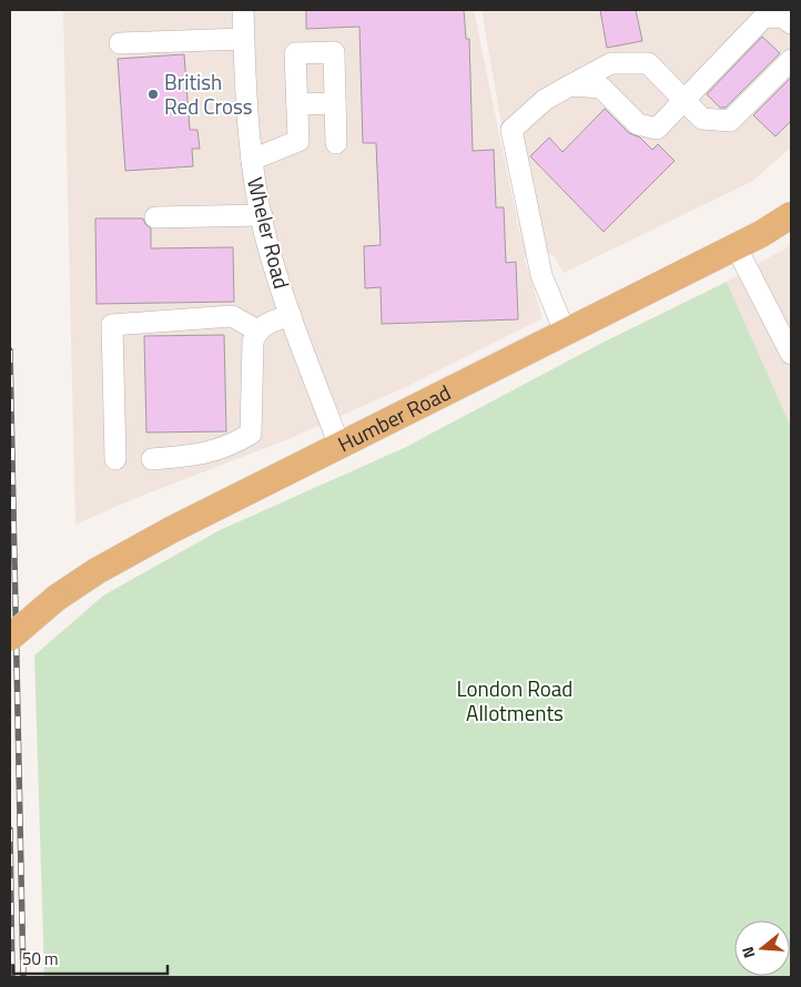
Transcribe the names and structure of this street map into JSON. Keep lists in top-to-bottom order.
{
  "streets": {
    "main road": ["Humber Road"],
    "street": ["Wheler Road"]
  },
  "crossings": [
    ["Wheler Road", "Humber Road"]
  ],
  "parks": ["London Road Allotments"],
  "places": ["British Red Cross"],
  "scale_bar": "50 m",
  "north": "left"
}
